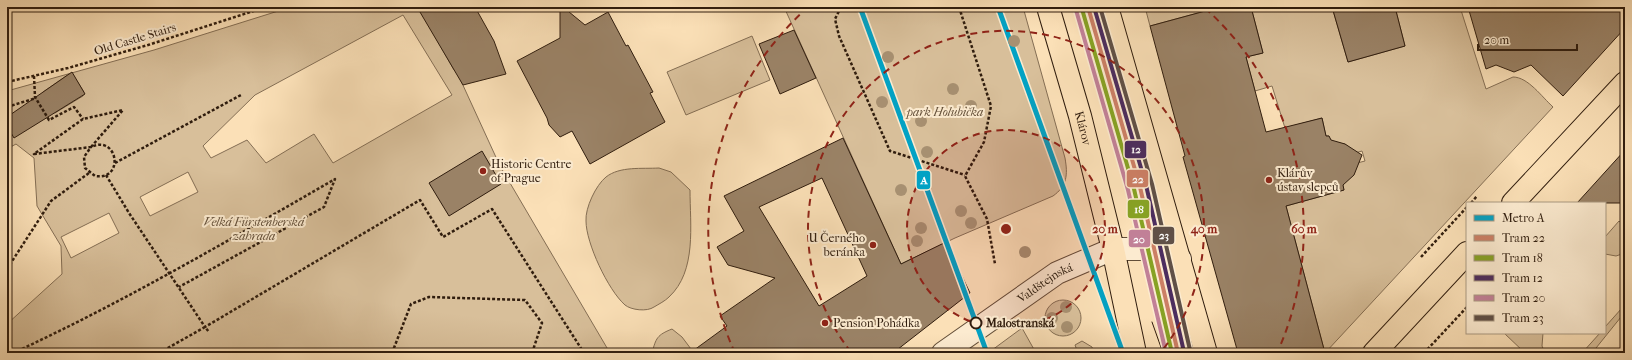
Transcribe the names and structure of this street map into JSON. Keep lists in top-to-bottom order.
{
  "streets": {
    "main road": ["Klárov"],
    "street": ["Valdštejnská"],
    "path": ["Old Castle Stairs"]
  },
  "crossings": [
    ["Klárov", "Valdštejnská"]
  ],
  "parks": ["park Holubička", "Velká Fürstenberská zahrada"],
  "places": [
    "Historic Centre of Prague",
    "Klárův ústav slepců",
    "U Černého beránka",
    "Pension Pohádka",
    "Malostranská"
  ],
  "lines": [
    "metro line A",
    "tram line 22",
    "tram line 12",
    "tram line 23",
    "tram line 18",
    "tram line 20"
  ],
  "legend": [
    "Metro A",
    "Tram 22",
    "Tram 18",
    "Tram 12",
    "Tram 20",
    "Tram 23"
  ],
  "scale_bar": "20 m",
  "rings": ["20 m", "40 m", "60 m"]
}
